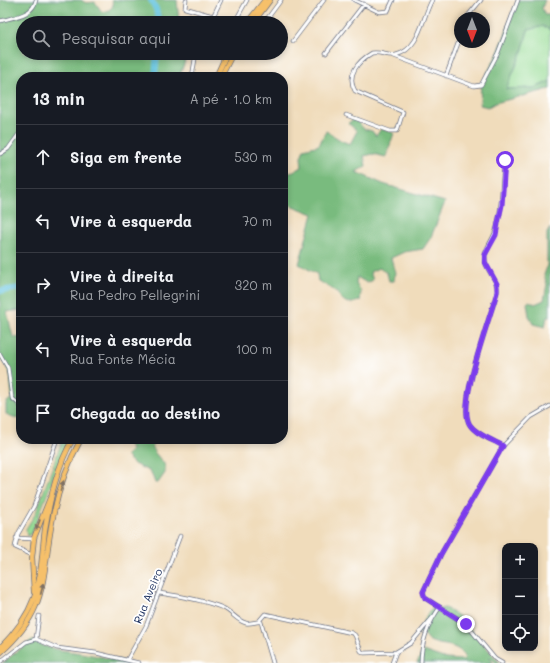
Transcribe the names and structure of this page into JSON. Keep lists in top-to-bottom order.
{
  "streets": {
    "street": ["Rua Aveiro"]
  },
  "north": "bottom",
  "page": {
    "search": "Pesquisar aqui",
    "heading": ["13 min", "A pé · 1.0 km"],
    "list": [
      ["Siga em frente", "530 m"],
      ["Vire à esquerda", "70 m"],
      ["Vire à direita", "Rua Pedro Pellegrini", "320 m"],
      ["Vire à esquerda", "Rua Fonte Mécia", "100 m"],
      "Chegada ao destino"
    ],
    "map_buttons": ["+", "−"]
  }
}
